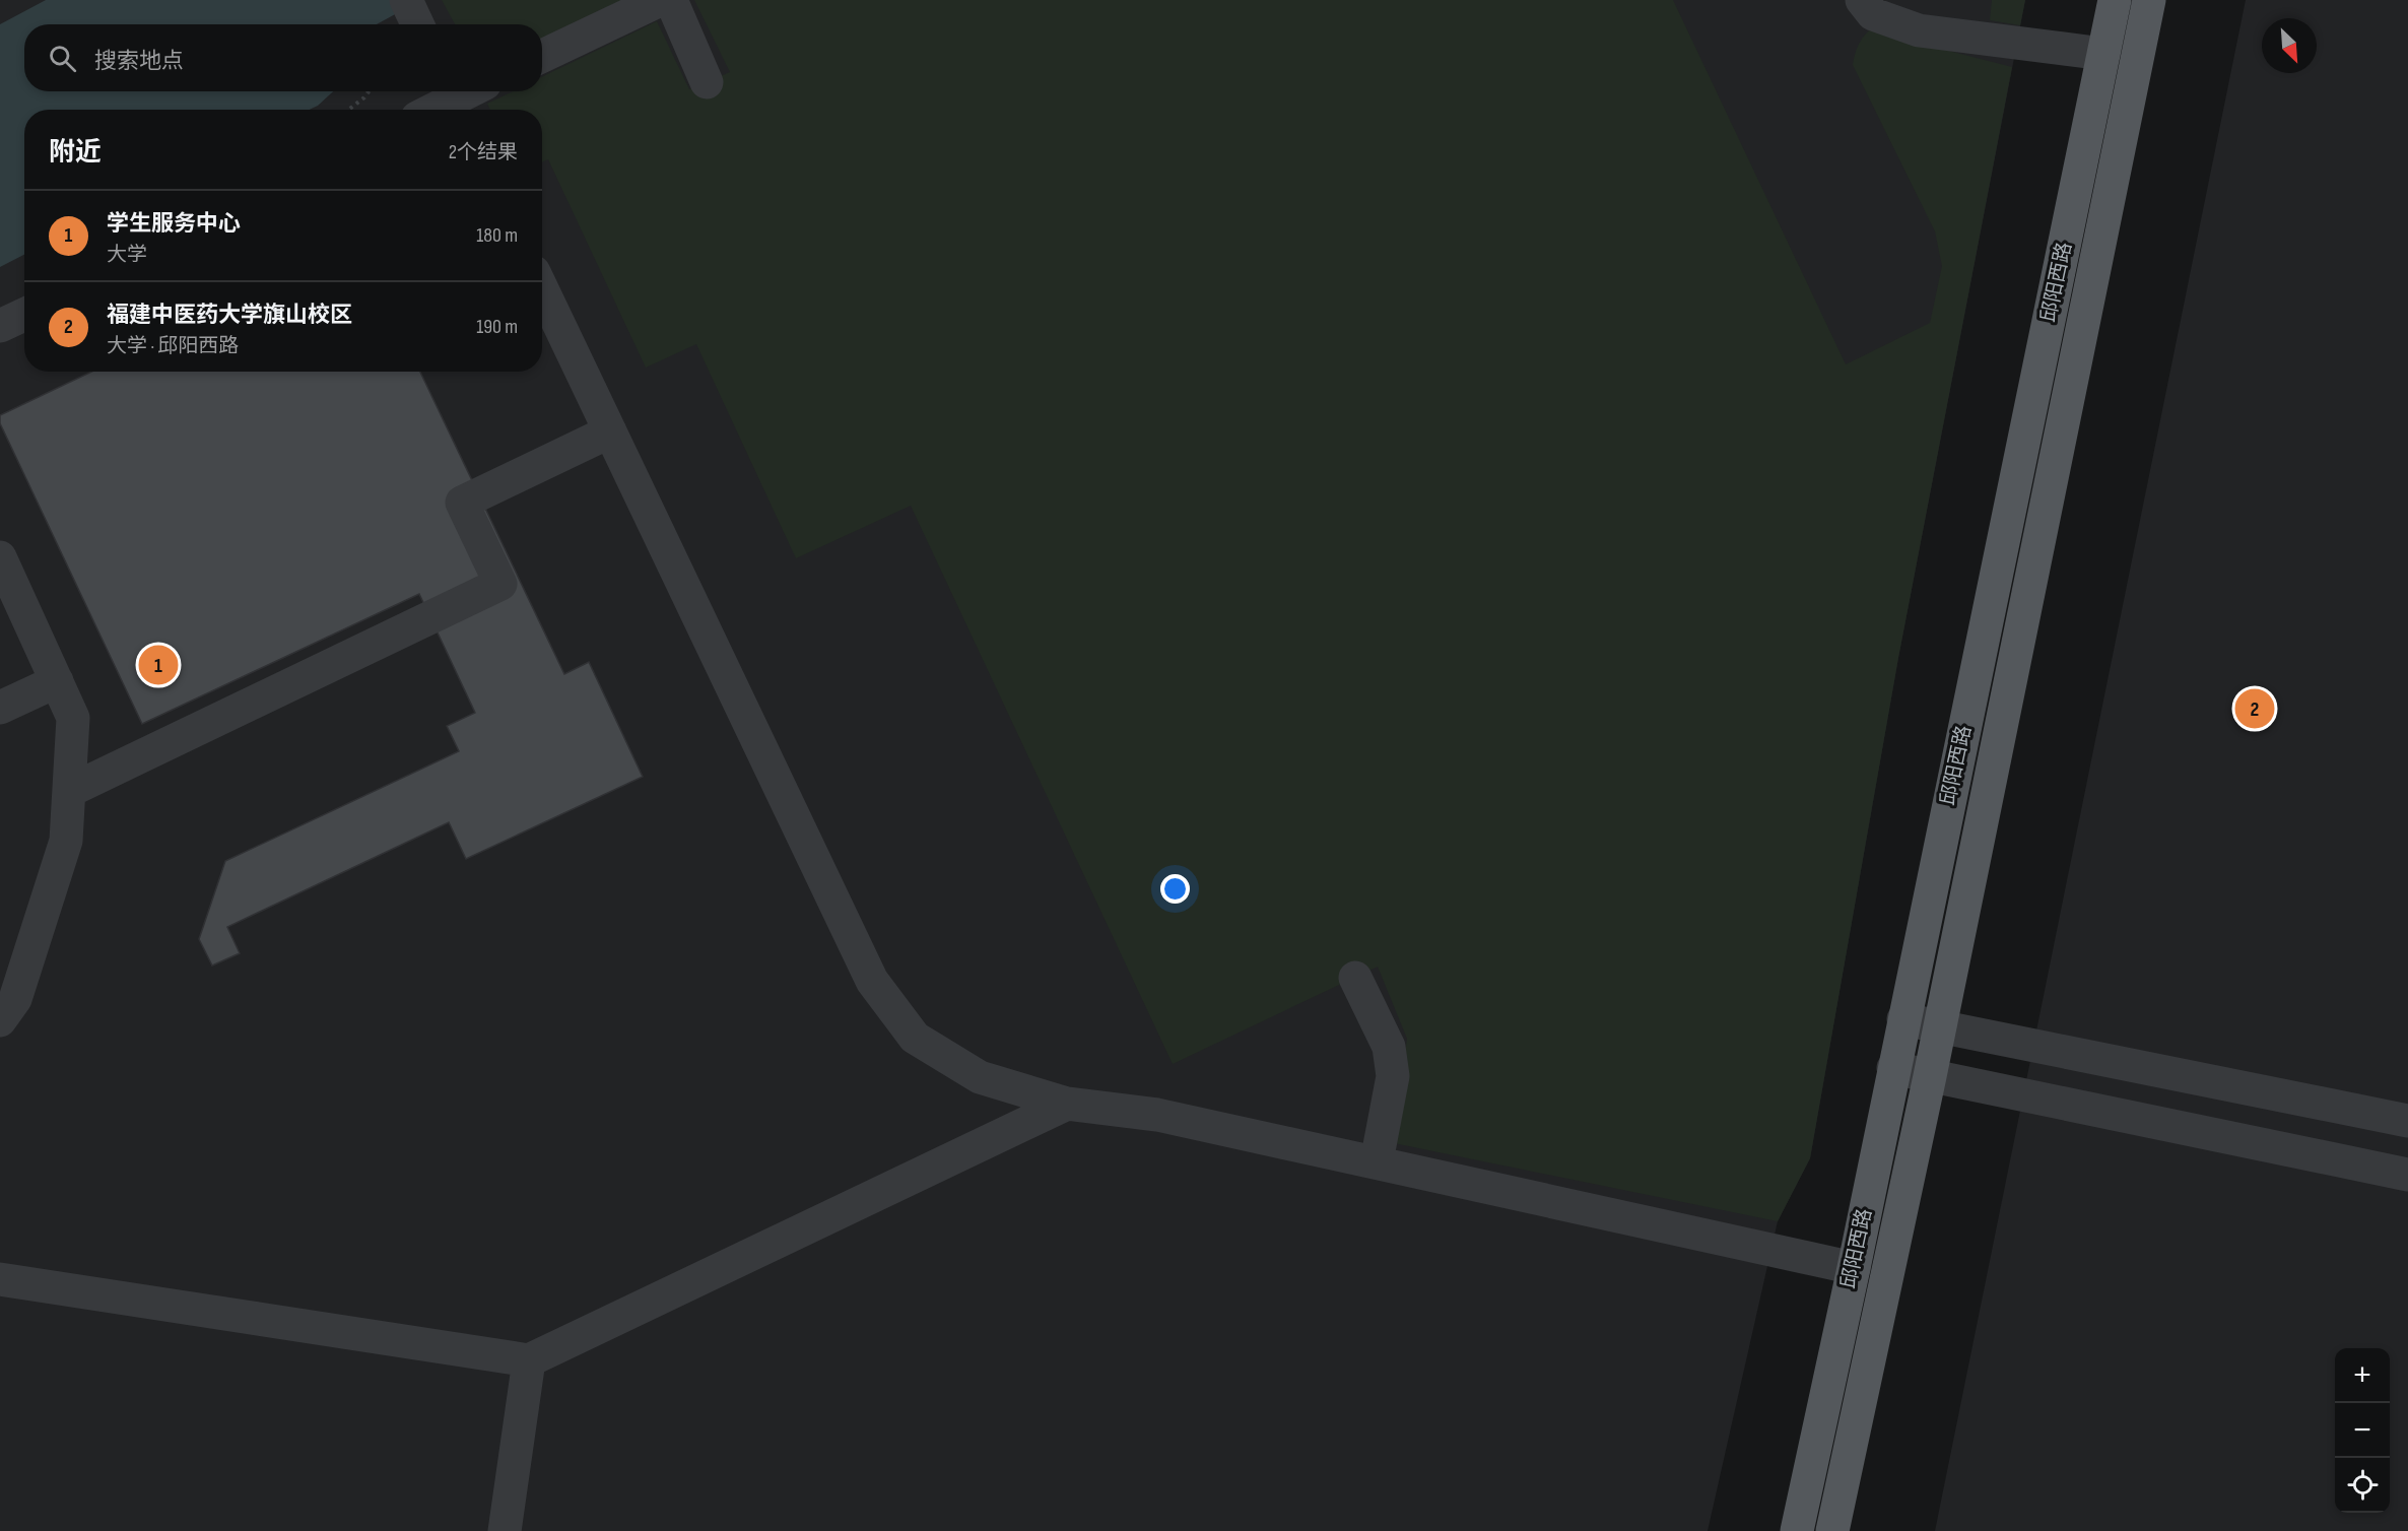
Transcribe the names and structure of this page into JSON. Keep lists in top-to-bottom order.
{
  "streets": {
    "main road": ["邱阳西路"]
  },
  "north": "bottom right",
  "page": {
    "search": "搜索地点",
    "heading": ["附近", "2个结果"],
    "list": [
      {
        "mark": "1",
        "name": "学生服务中心",
        "note": "大学",
        "value": "180 m"
      },
      {
        "mark": "2",
        "name": "福建中医药大学旗山校区",
        "note": "大学 · 邱阳西路",
        "value": "190 m"
      }
    ],
    "pins": ["1", "2"],
    "map_buttons": ["+", "−"]
  }
}
